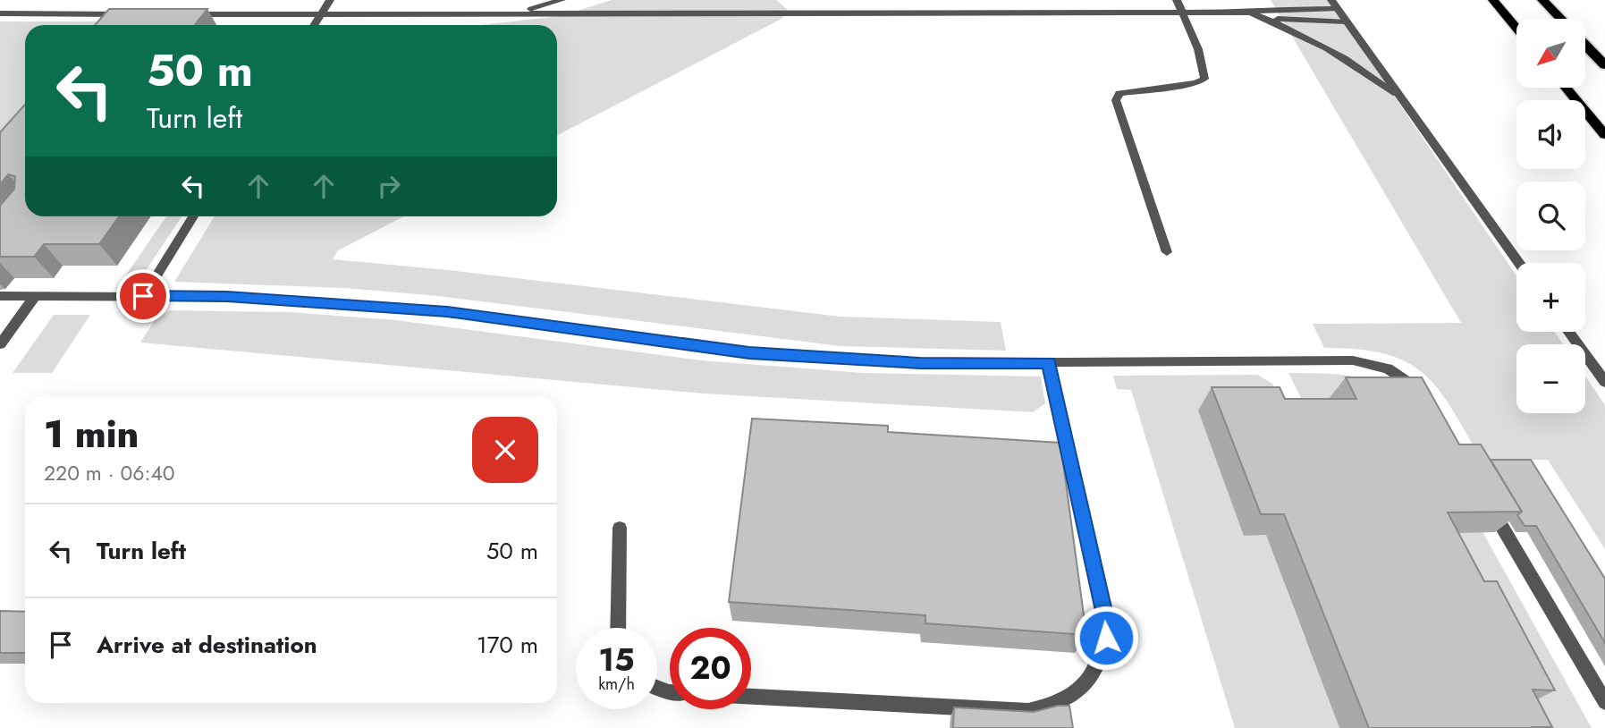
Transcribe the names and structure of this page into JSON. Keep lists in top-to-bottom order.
{
  "north": "bottom left",
  "page": {
    "map_buttons": ["+", "−"],
    "turn": ["50 m", "Turn left"],
    "heading": ["1 min", "220 m · 06:40"],
    "list": [
      {
        "name": "Turn left",
        "value": "50 m"
      },
      {
        "name": "Arrive at destination",
        "value": "170 m"
      }
    ],
    "speed": "15 km/h",
    "limit": "20"
  }
}
